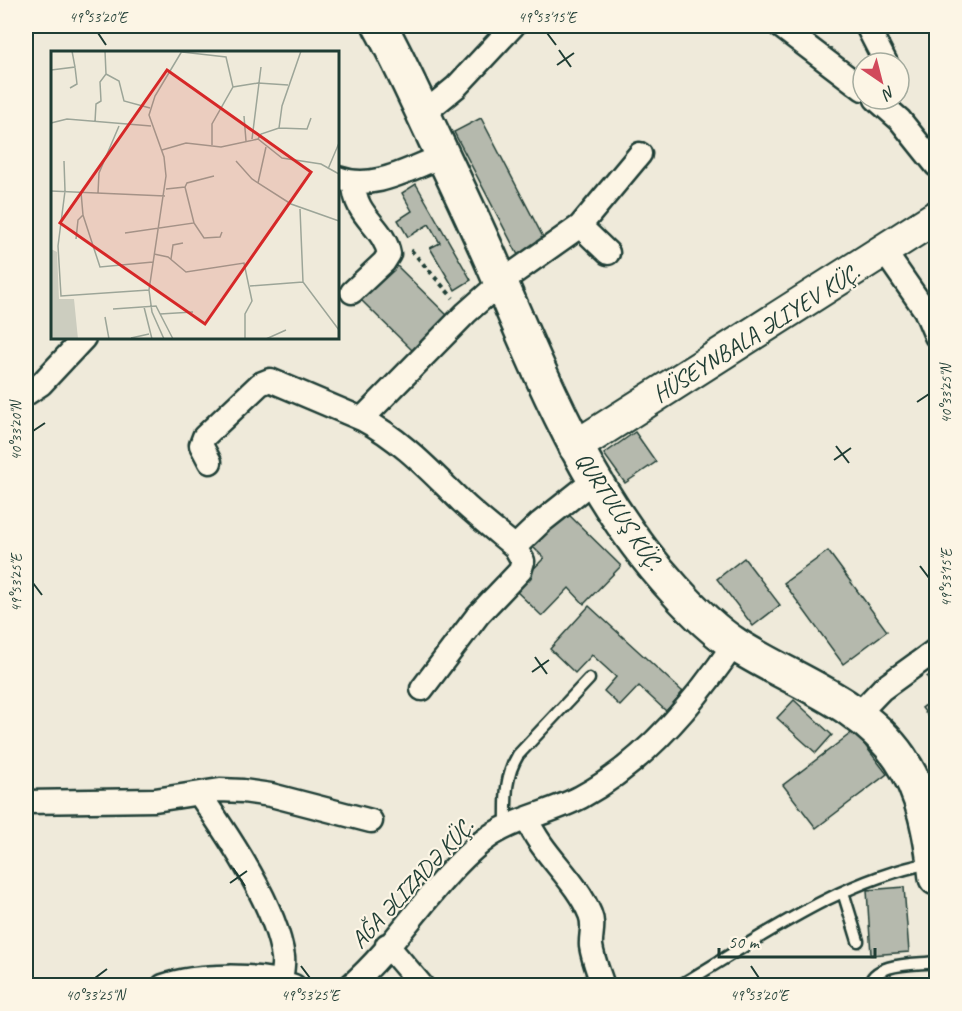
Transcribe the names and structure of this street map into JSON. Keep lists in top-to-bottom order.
{
  "streets": {
    "main road": ["QURTULUŞ KÜÇ."],
    "street": ["HÜSEYNBALA ƏLIYEV KÜÇ.", "AĞA ƏLIZADƏ KÜÇ."]
  },
  "crossings": [
    ["HÜSEYNBALA ƏLIYEV KÜÇ.", "QURTULUŞ KÜÇ."],
    ["QURTULUŞ KÜÇ.", "AĞA ƏLIZADƏ KÜÇ."]
  ],
  "scale_bar": "50 m",
  "north": "bottom right",
  "coordinates": [
    "49°53'20\"E",
    "49°53'15\"E",
    "40°33'25\"N",
    "40°33'20\"N",
    "49°53'25\"E"
  ]
}
